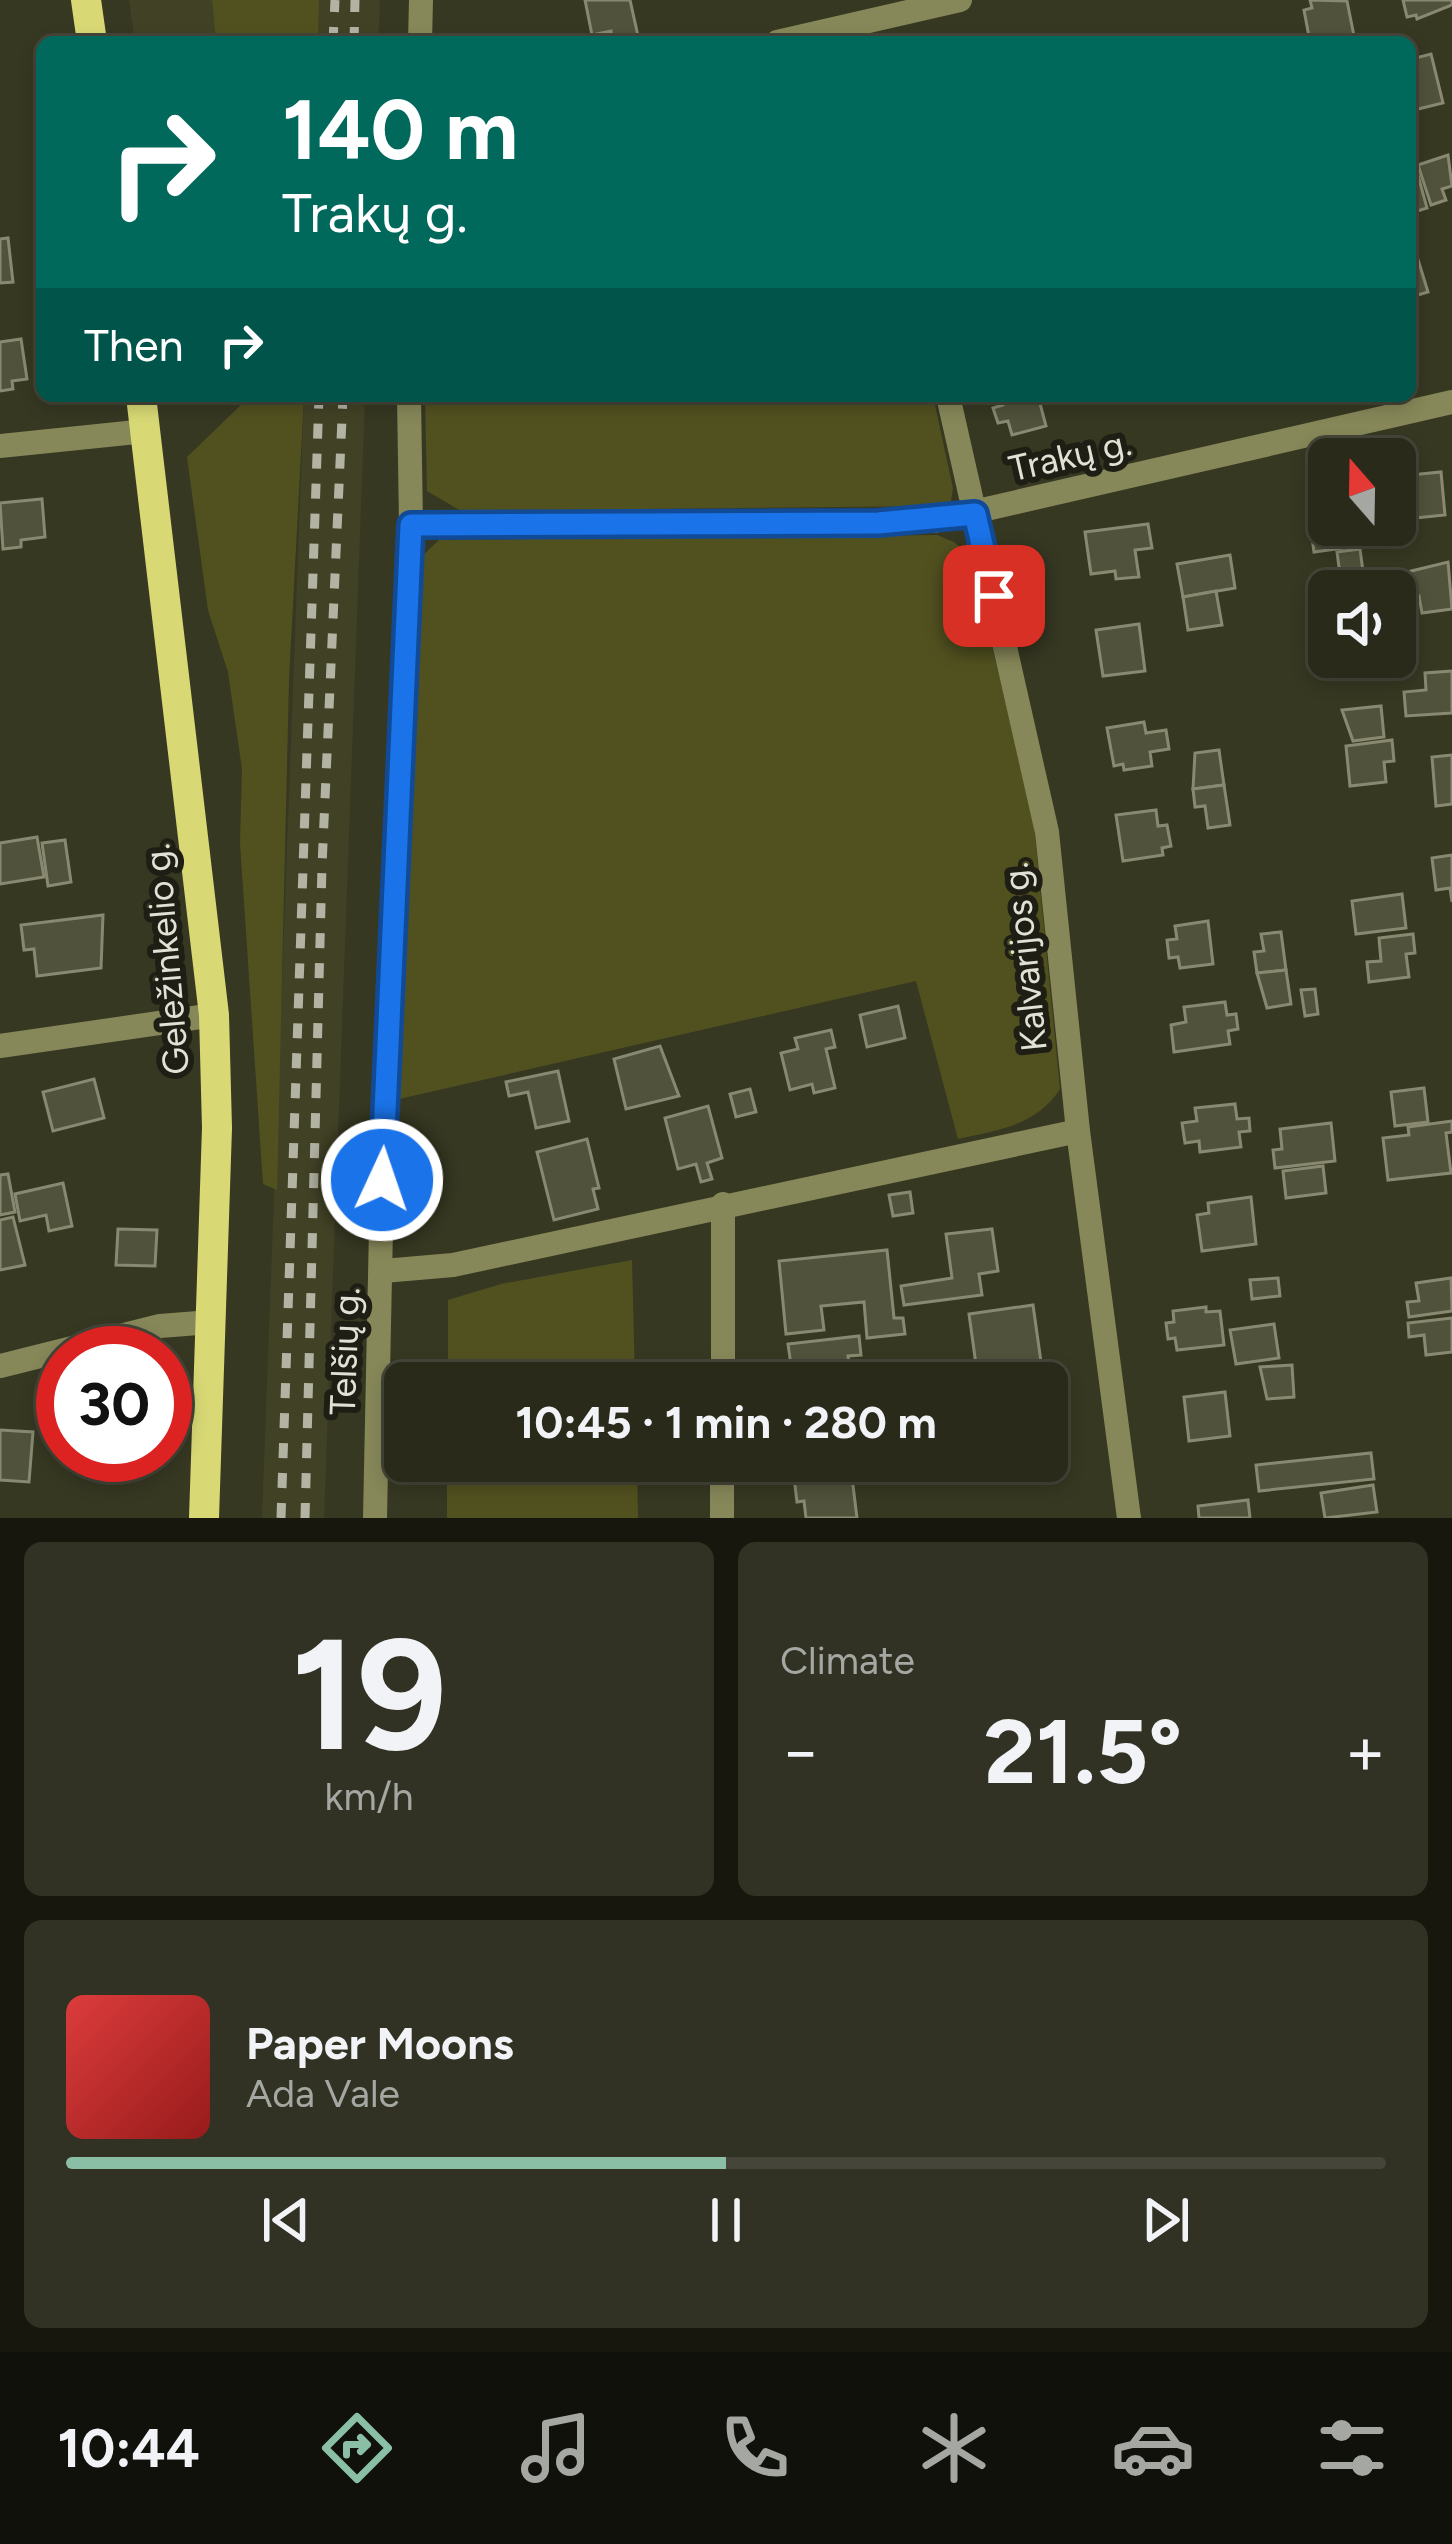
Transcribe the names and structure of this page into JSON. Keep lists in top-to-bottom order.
{
  "streets": {
    "main road": ["Geležinkelio g."],
    "street": ["Trakų g.", "Kalvarijos g.", "Telšių g."]
  },
  "crossings": [
    ["Trakų g.", "Kalvarijos g."],
    ["Trakų g.", "Telšių g."]
  ],
  "north": "top",
  "page": {
    "turn": ["140 m", "Trakų g."],
    "then": "Then",
    "limit": "30",
    "trip": "10:45 · 1 min · 280 m",
    "tile": [
      ["19", "km/h"],
      "Climate"
    ],
    "heat": ["−", "21.5°", "+"],
    "song": ["Paper Moons", "Ada Vale"],
    "tabs": "10:44"
  }
}
